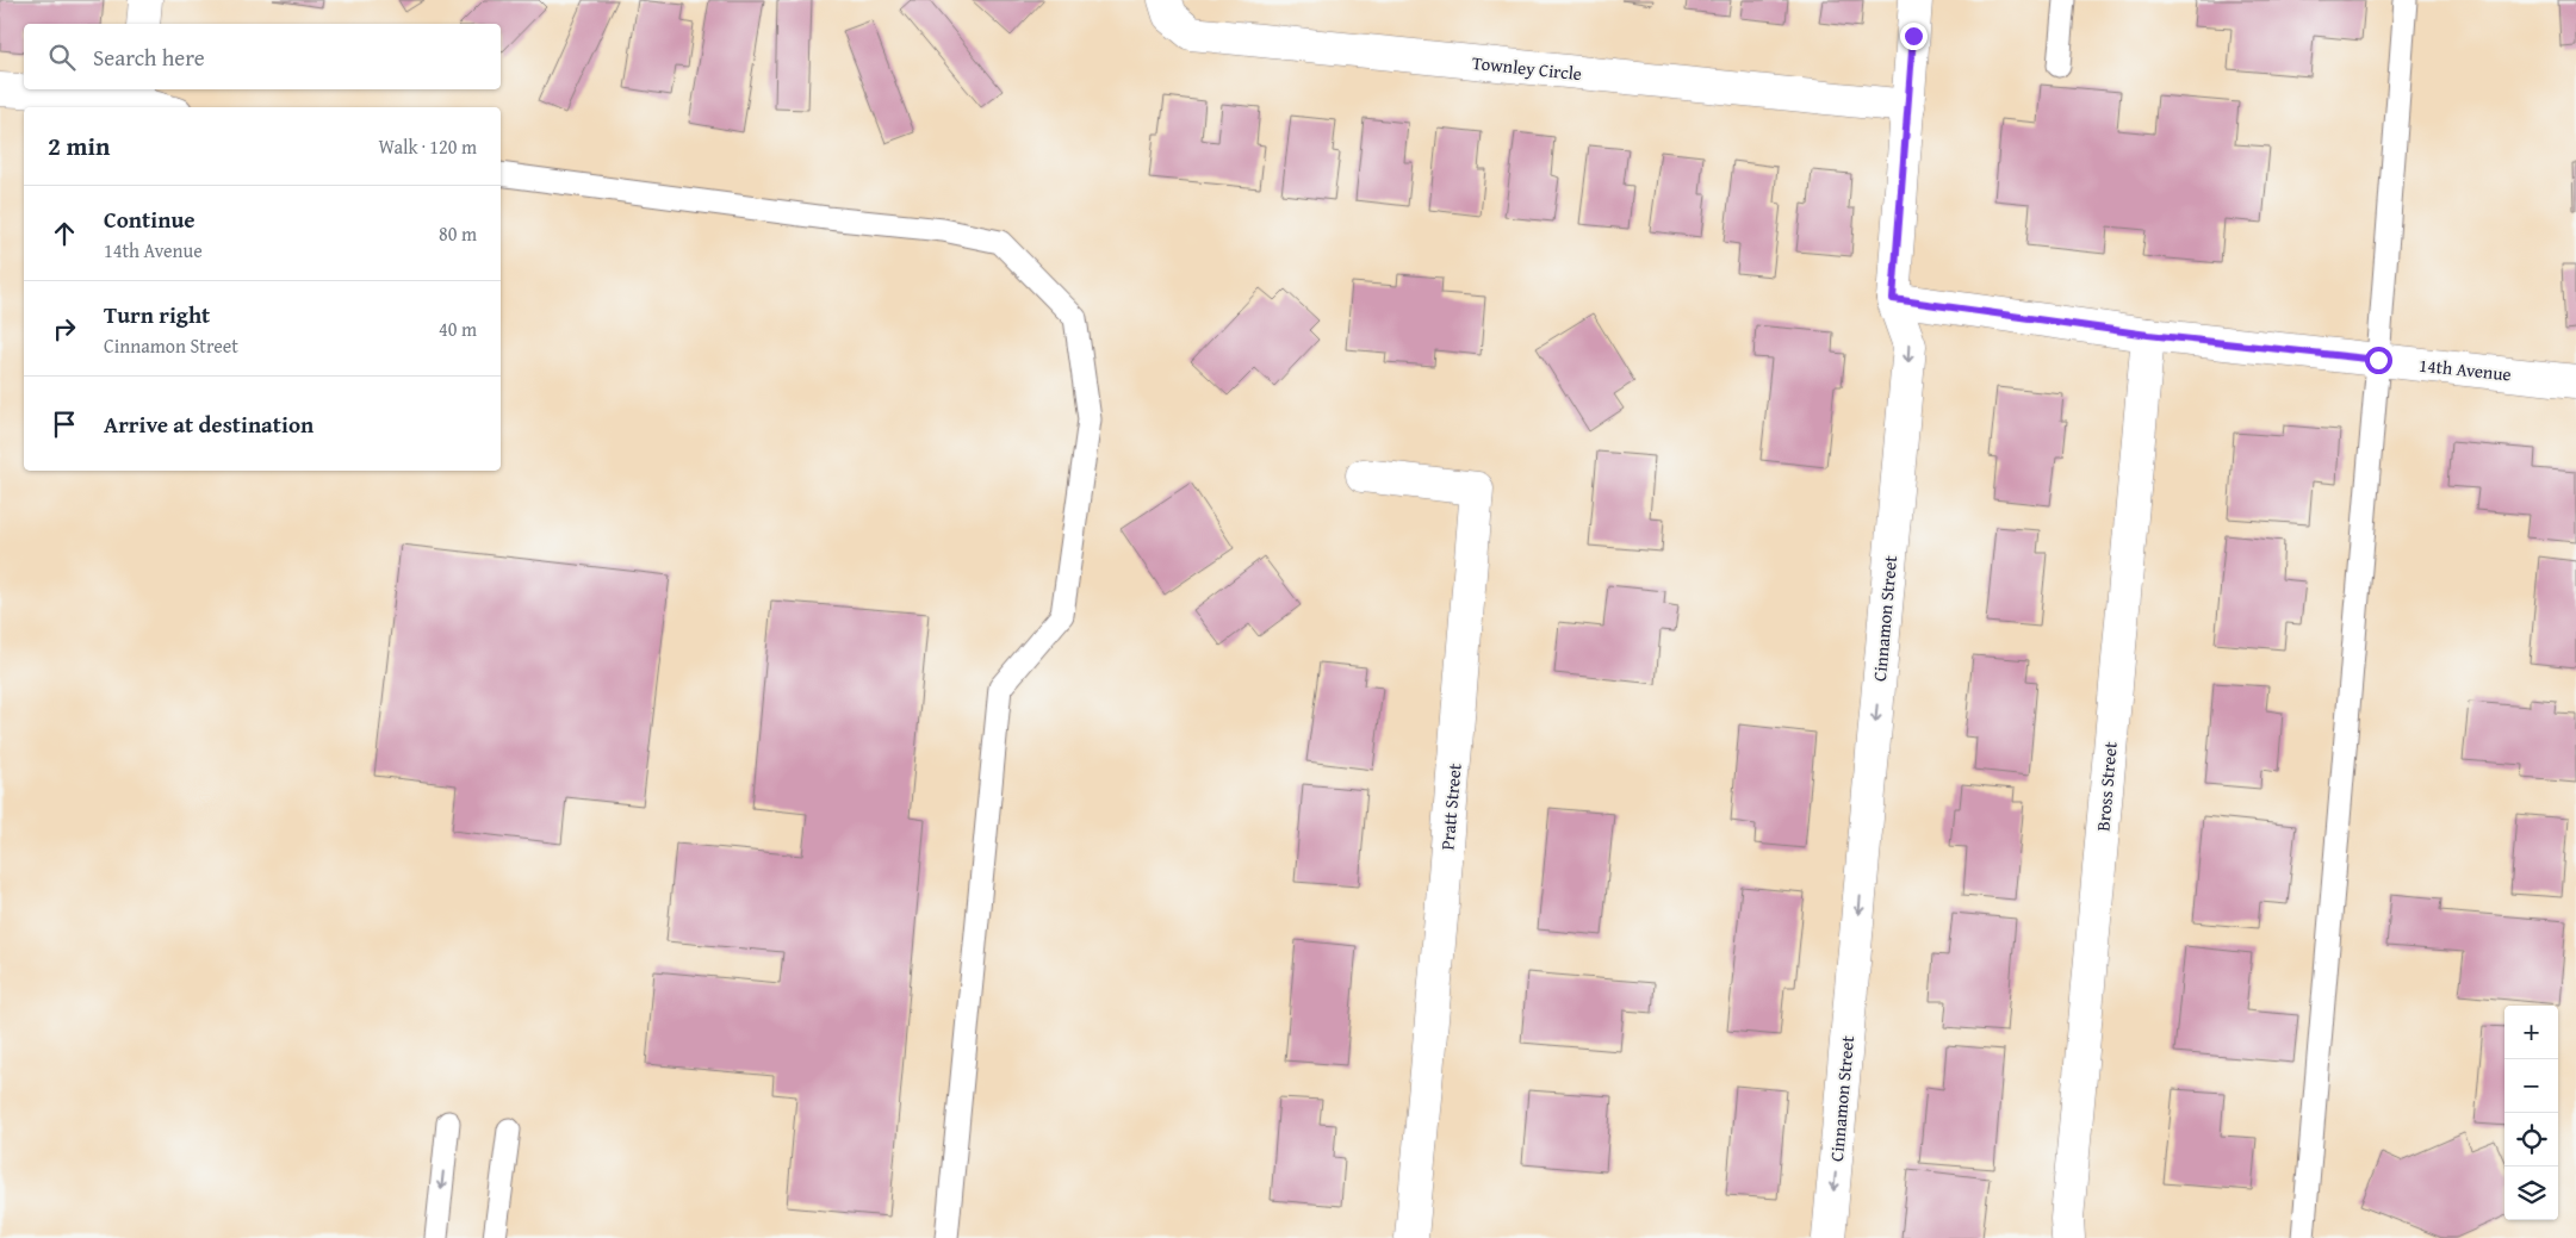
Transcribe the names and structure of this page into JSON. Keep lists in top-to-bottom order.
{
  "streets": {
    "street": [
      "Townley Circle",
      "14th Avenue",
      "Cinnamon Street",
      "Bross Street",
      "Pratt Street"
    ]
  },
  "crossings": [
    ["Townley Circle", "Cinnamon Street"],
    ["14th Avenue", "Cinnamon Street"],
    ["14th Avenue", "Bross Street"]
  ],
  "one_way": ["Cinnamon Street"],
  "page": {
    "search": "Search here",
    "heading": ["2 min", "Walk · 120 m"],
    "list": [
      ["Continue", "14th Avenue", "80 m"],
      ["Turn right", "Cinnamon Street", "40 m"],
      "Arrive at destination"
    ],
    "map_buttons": ["+", "−"]
  }
}
